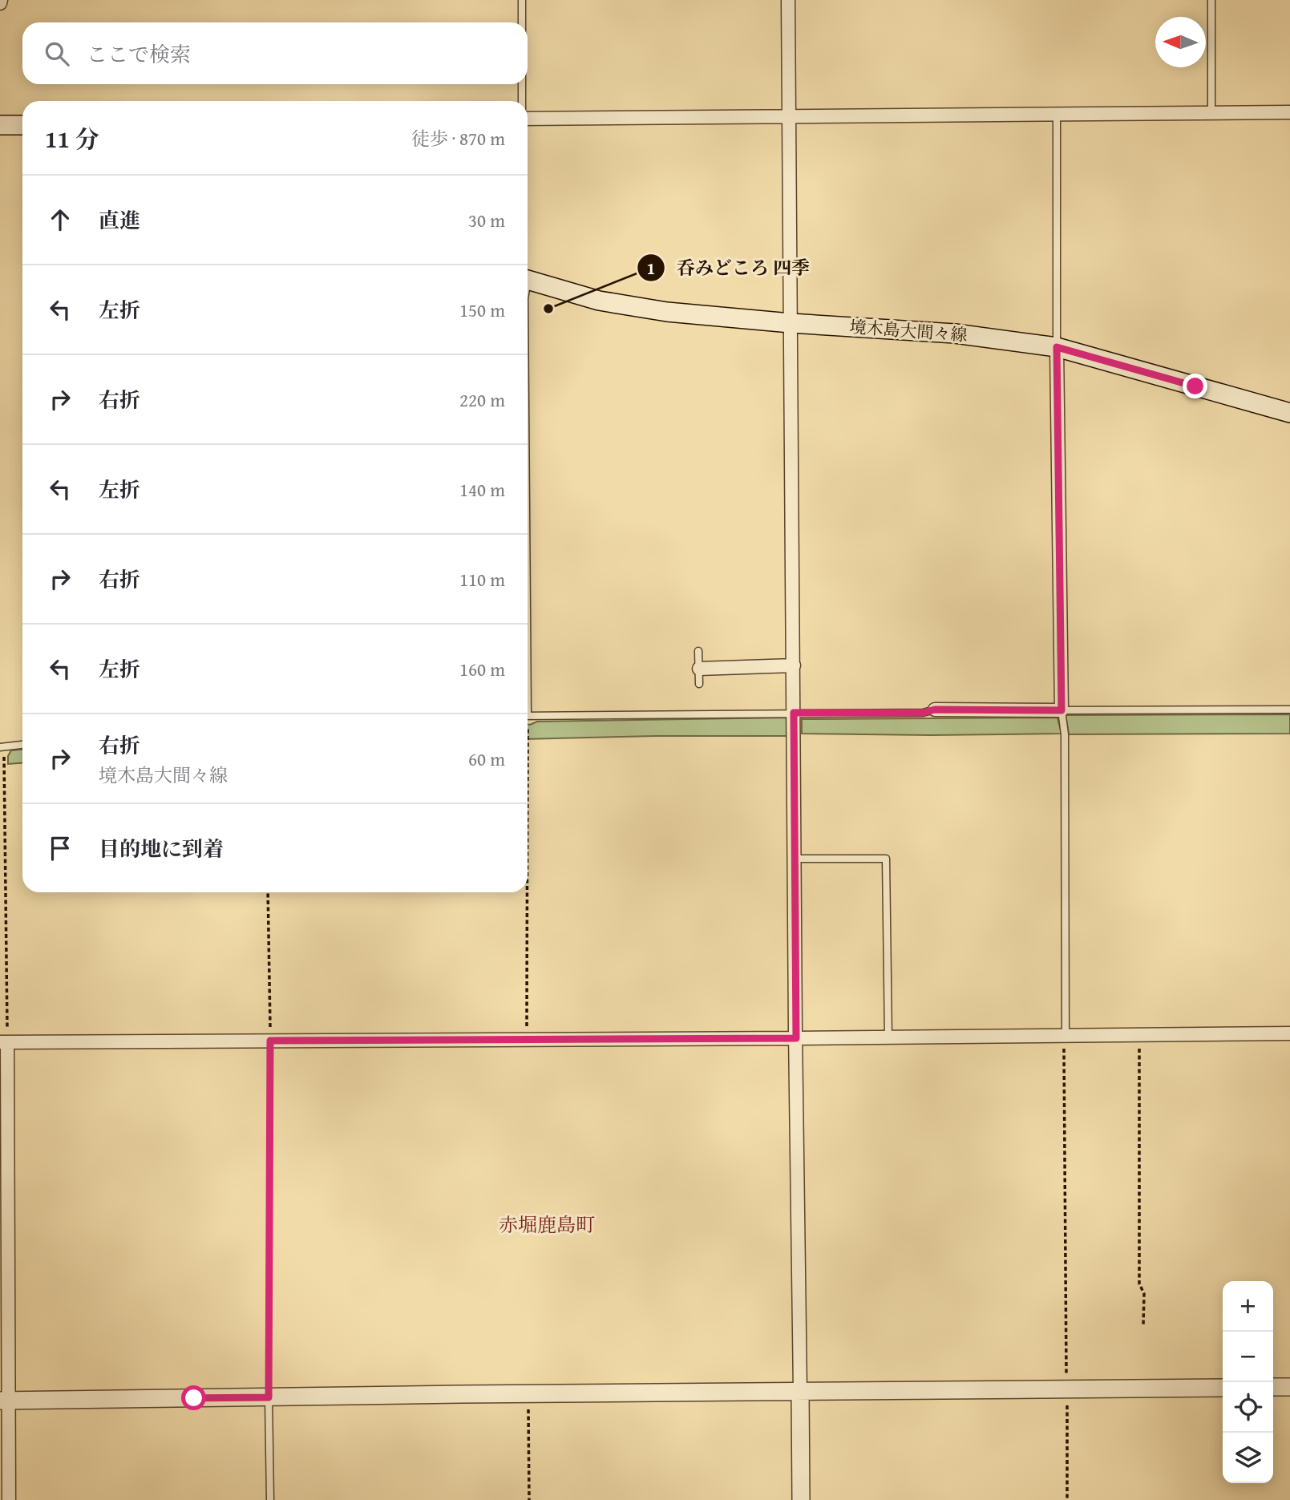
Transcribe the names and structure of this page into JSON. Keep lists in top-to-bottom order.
{
  "streets": {
    "main road": ["境木島大間々線"]
  },
  "districts": ["赤堀鹿島町"],
  "places": ["呑みどころ 四季"],
  "north": "left",
  "page": {
    "search": "ここで検索",
    "heading": ["11 分", "徒歩 · 870 m"],
    "list": [
      ["直進", "30 m"],
      ["左折", "150 m"],
      ["右折", "220 m"],
      ["左折", "140 m"],
      ["右折", "110 m"],
      ["左折", "160 m"],
      ["右折", "境木島大間々線", "60 m"],
      "目的地に到着"
    ],
    "map_buttons": ["+", "−"]
  }
}
